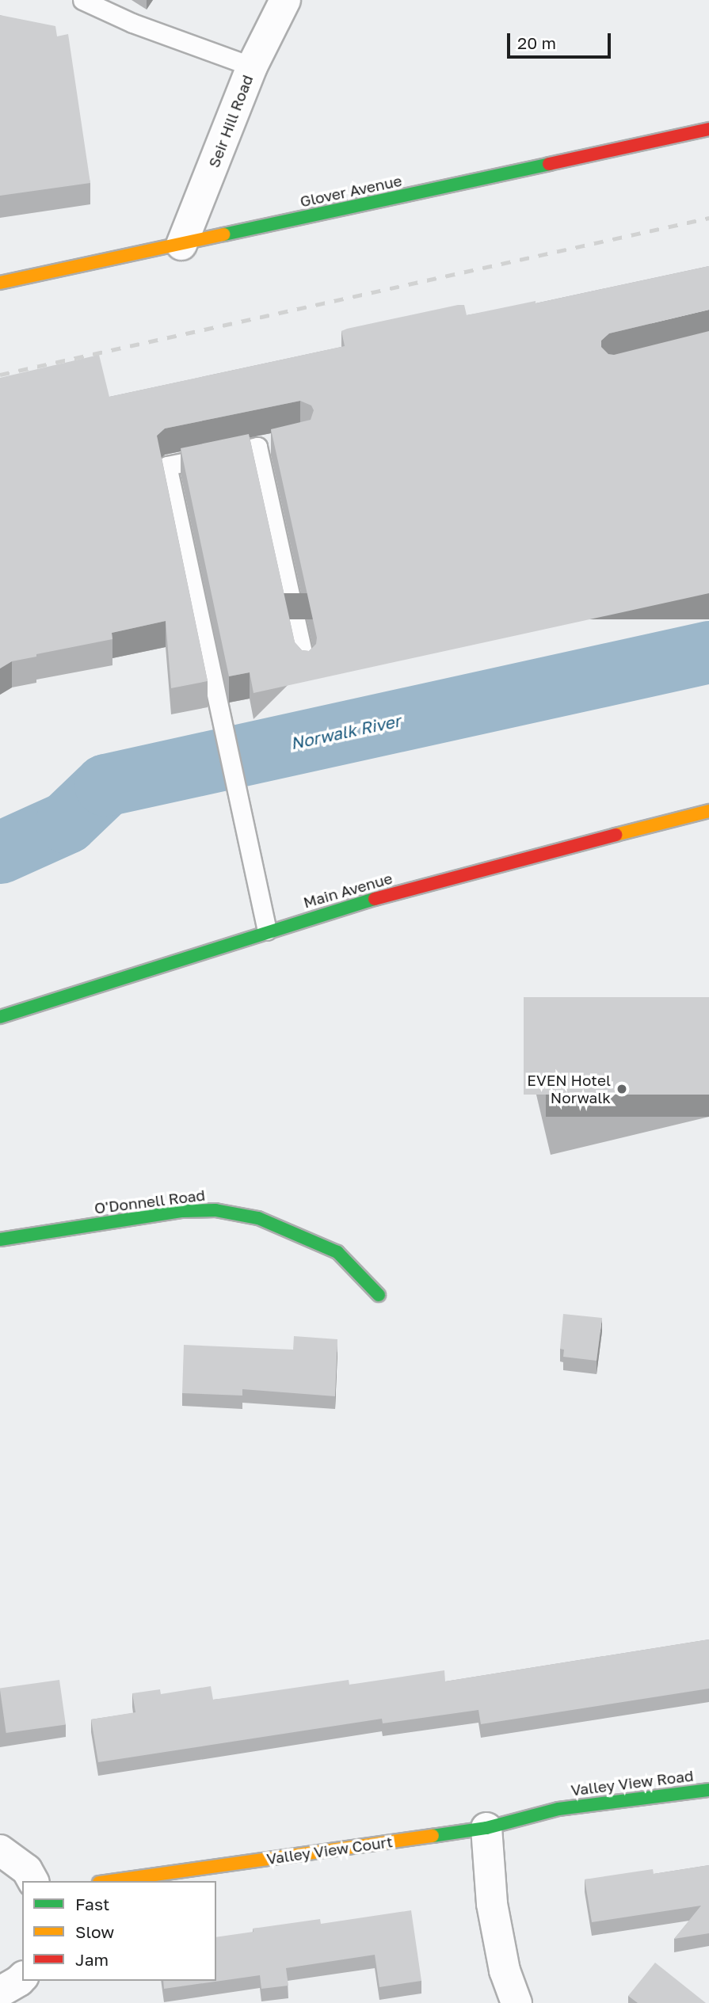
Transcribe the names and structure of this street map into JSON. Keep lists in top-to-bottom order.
{
  "streets": {
    "street": [
      "Seir Hill Road",
      "Glover Avenue",
      "Main Avenue",
      "O'Donnell Road",
      "Valley View Road",
      "Valley View Court"
    ]
  },
  "crossings": [
    ["Seir Hill Road", "Glover Avenue"],
    ["Valley View Road", "Valley View Court"]
  ],
  "water": ["Norwalk River"],
  "places": ["EVEN Hotel Norwalk"],
  "legend": ["Fast", "Slow", "Jam"],
  "scale_bar": "20 m"
}
